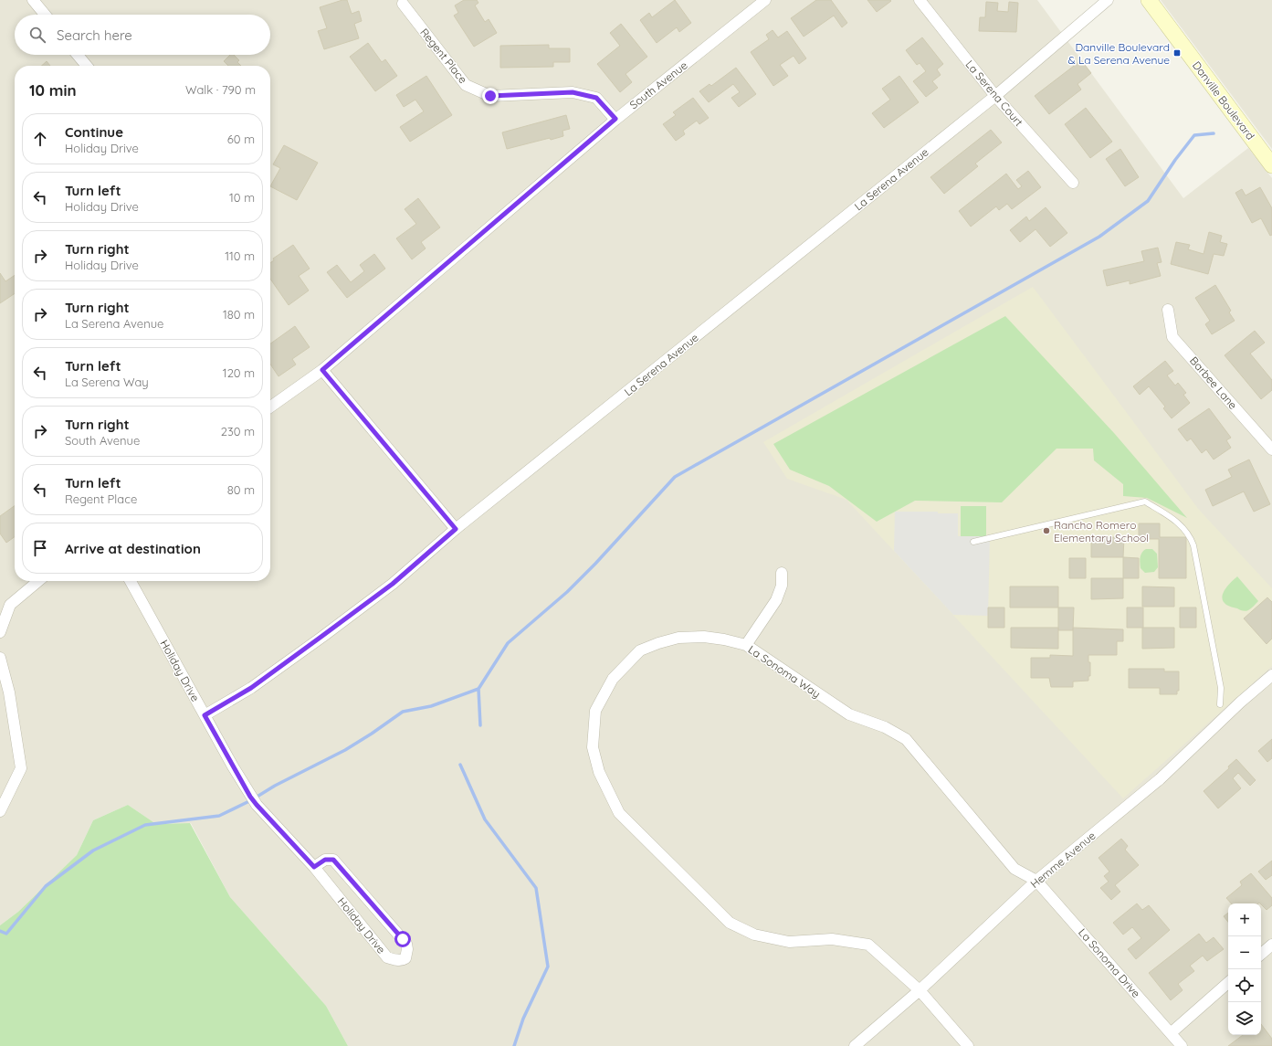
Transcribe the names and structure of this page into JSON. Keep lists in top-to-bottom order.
{
  "streets": {
    "main road": ["Danville Boulevard"],
    "street": [
      "Regent Place",
      "South Avenue",
      "La Serena Court",
      "La Serena Avenue",
      "Barbee Lane",
      "Holiday Drive",
      "La Sonoma Way",
      "Hemme Avenue",
      "La Sonoma Drive"
    ]
  },
  "crossings": [
    ["Regent Place", "South Avenue"],
    ["La Serena Court", "La Serena Avenue"],
    ["La Serena Avenue", "Holiday Drive"],
    ["La Sonoma Way", "Hemme Avenue"],
    ["La Sonoma Way", "La Sonoma Drive"],
    ["Hemme Avenue", "La Sonoma Drive"]
  ],
  "places": {
    "transit": ["Danville Boulevard & La Serena Avenue"],
    "other": ["Rancho Romero Elementary School"]
  },
  "page": {
    "search": "Search here",
    "heading": ["10 min", "Walk · 790 m"],
    "list": [
      ["Continue", "Holiday Drive", "60 m"],
      ["Turn left", "Holiday Drive", "10 m"],
      ["Turn right", "Holiday Drive", "110 m"],
      ["Turn right", "La Serena Avenue", "180 m"],
      ["Turn left", "La Serena Way", "120 m"],
      ["Turn right", "South Avenue", "230 m"],
      ["Turn left", "Regent Place", "80 m"],
      "Arrive at destination"
    ],
    "map_buttons": ["+", "−"]
  }
}
